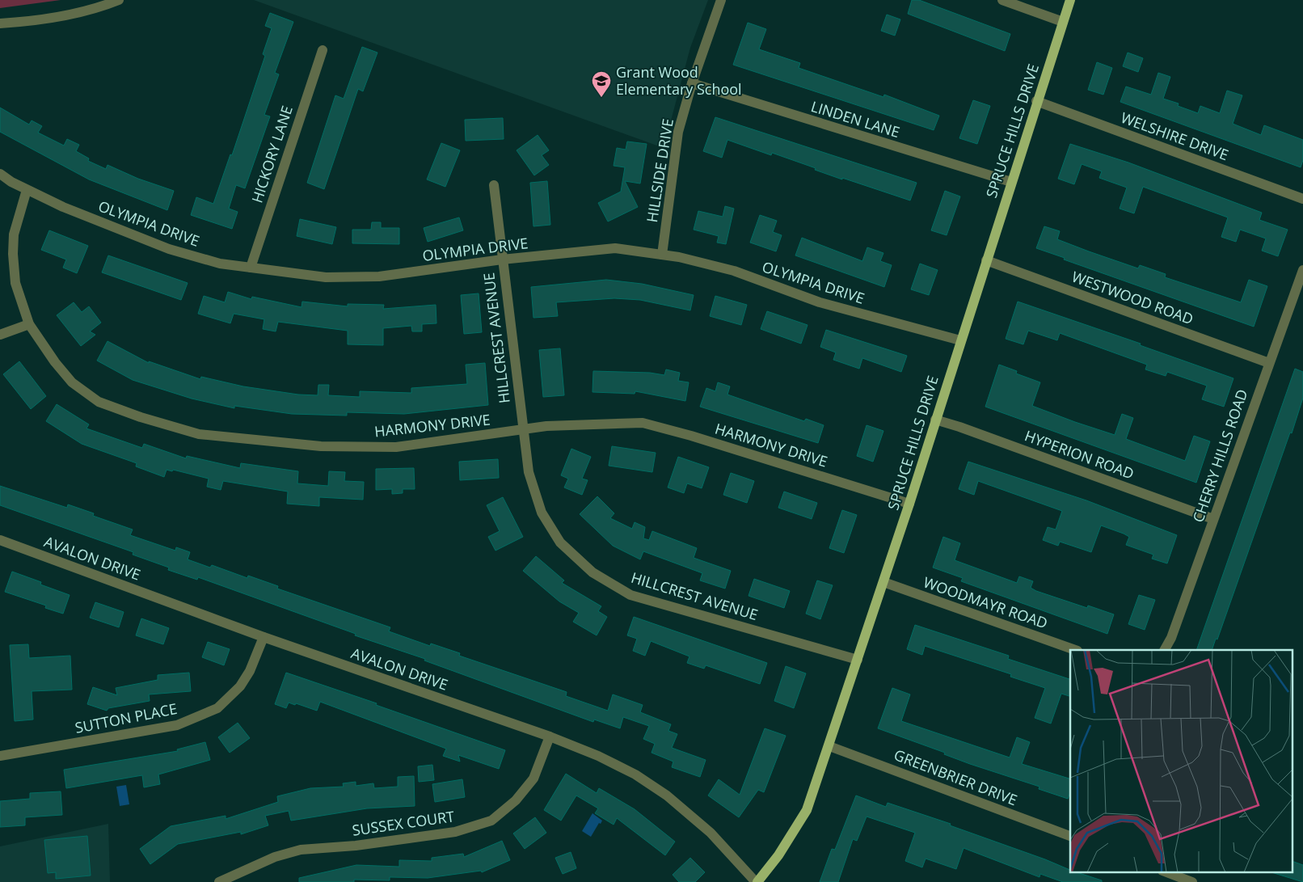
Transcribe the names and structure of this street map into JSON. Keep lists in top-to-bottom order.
{
  "streets": {
    "main road": ["SPRUCE HILLS DRIVE"],
    "street": [
      "LINDEN LANE",
      "WELSHIRE DRIVE",
      "HICKORY LANE",
      "HILLSIDE DRIVE",
      "OLYMPIA DRIVE",
      "WESTWOOD ROAD",
      "HILLCREST AVENUE",
      "HARMONY DRIVE",
      "HYPERION ROAD",
      "CHERRY HILLS ROAD",
      "AVALON DRIVE",
      "WOODMAYR ROAD",
      "SUTTON PLACE",
      "GREENBRIER DRIVE",
      "SUSSEX COURT"
    ]
  },
  "crossings": [
    ["LINDEN LANE", "SPRUCE HILLS DRIVE"],
    ["LINDEN LANE", "HILLSIDE DRIVE"],
    ["SPRUCE HILLS DRIVE", "WELSHIRE DRIVE"],
    ["SPRUCE HILLS DRIVE", "OLYMPIA DRIVE"],
    ["SPRUCE HILLS DRIVE", "WESTWOOD ROAD"],
    ["SPRUCE HILLS DRIVE", "HILLCREST AVENUE"],
    ["SPRUCE HILLS DRIVE", "HARMONY DRIVE"],
    ["SPRUCE HILLS DRIVE", "HYPERION ROAD"],
    ["SPRUCE HILLS DRIVE", "AVALON DRIVE"],
    ["SPRUCE HILLS DRIVE", "WOODMAYR ROAD"],
    ["SPRUCE HILLS DRIVE", "GREENBRIER DRIVE"],
    ["HICKORY LANE", "OLYMPIA DRIVE"],
    ["HILLSIDE DRIVE", "OLYMPIA DRIVE"],
    ["OLYMPIA DRIVE", "HILLCREST AVENUE"],
    ["OLYMPIA DRIVE", "HARMONY DRIVE"],
    ["WESTWOOD ROAD", "CHERRY HILLS ROAD"],
    ["HILLCREST AVENUE", "HARMONY DRIVE"],
    ["HYPERION ROAD", "CHERRY HILLS ROAD"],
    ["AVALON DRIVE", "SUTTON PLACE"],
    ["AVALON DRIVE", "SUSSEX COURT"]
  ],
  "places": {
    "school or university": ["Grant Wood Elementary School"]
  }
}
